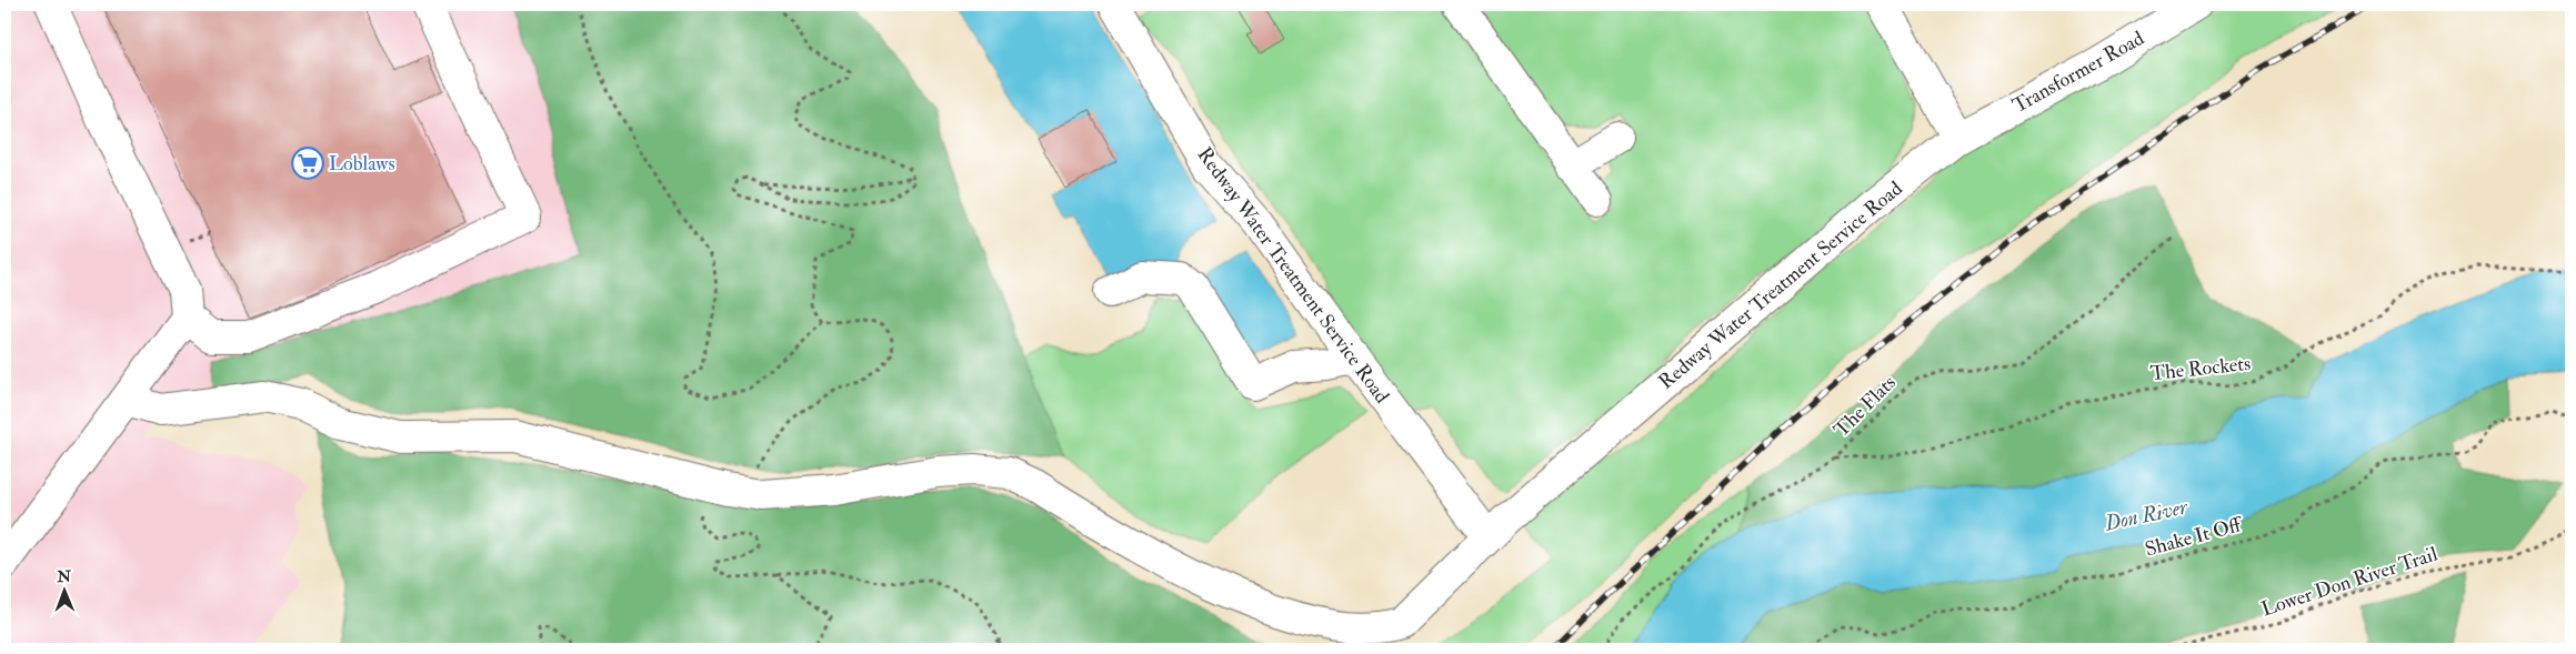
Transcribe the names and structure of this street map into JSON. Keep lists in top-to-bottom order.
{
  "streets": {
    "lane": ["Transformer Road", "Redway Water Treatment Service Road"],
    "path": [
      "The Rockets",
      "The Flats",
      "Shake It Off",
      "Lower Don River Trail"
    ]
  },
  "crossings": [
    ["Transformer Road", "Redway Water Treatment Service Road"],
    ["The Rockets", "The Flats"]
  ],
  "water": ["Don River"],
  "places": {
    "supermarket": ["Loblaws"]
  },
  "north": "top"
}
